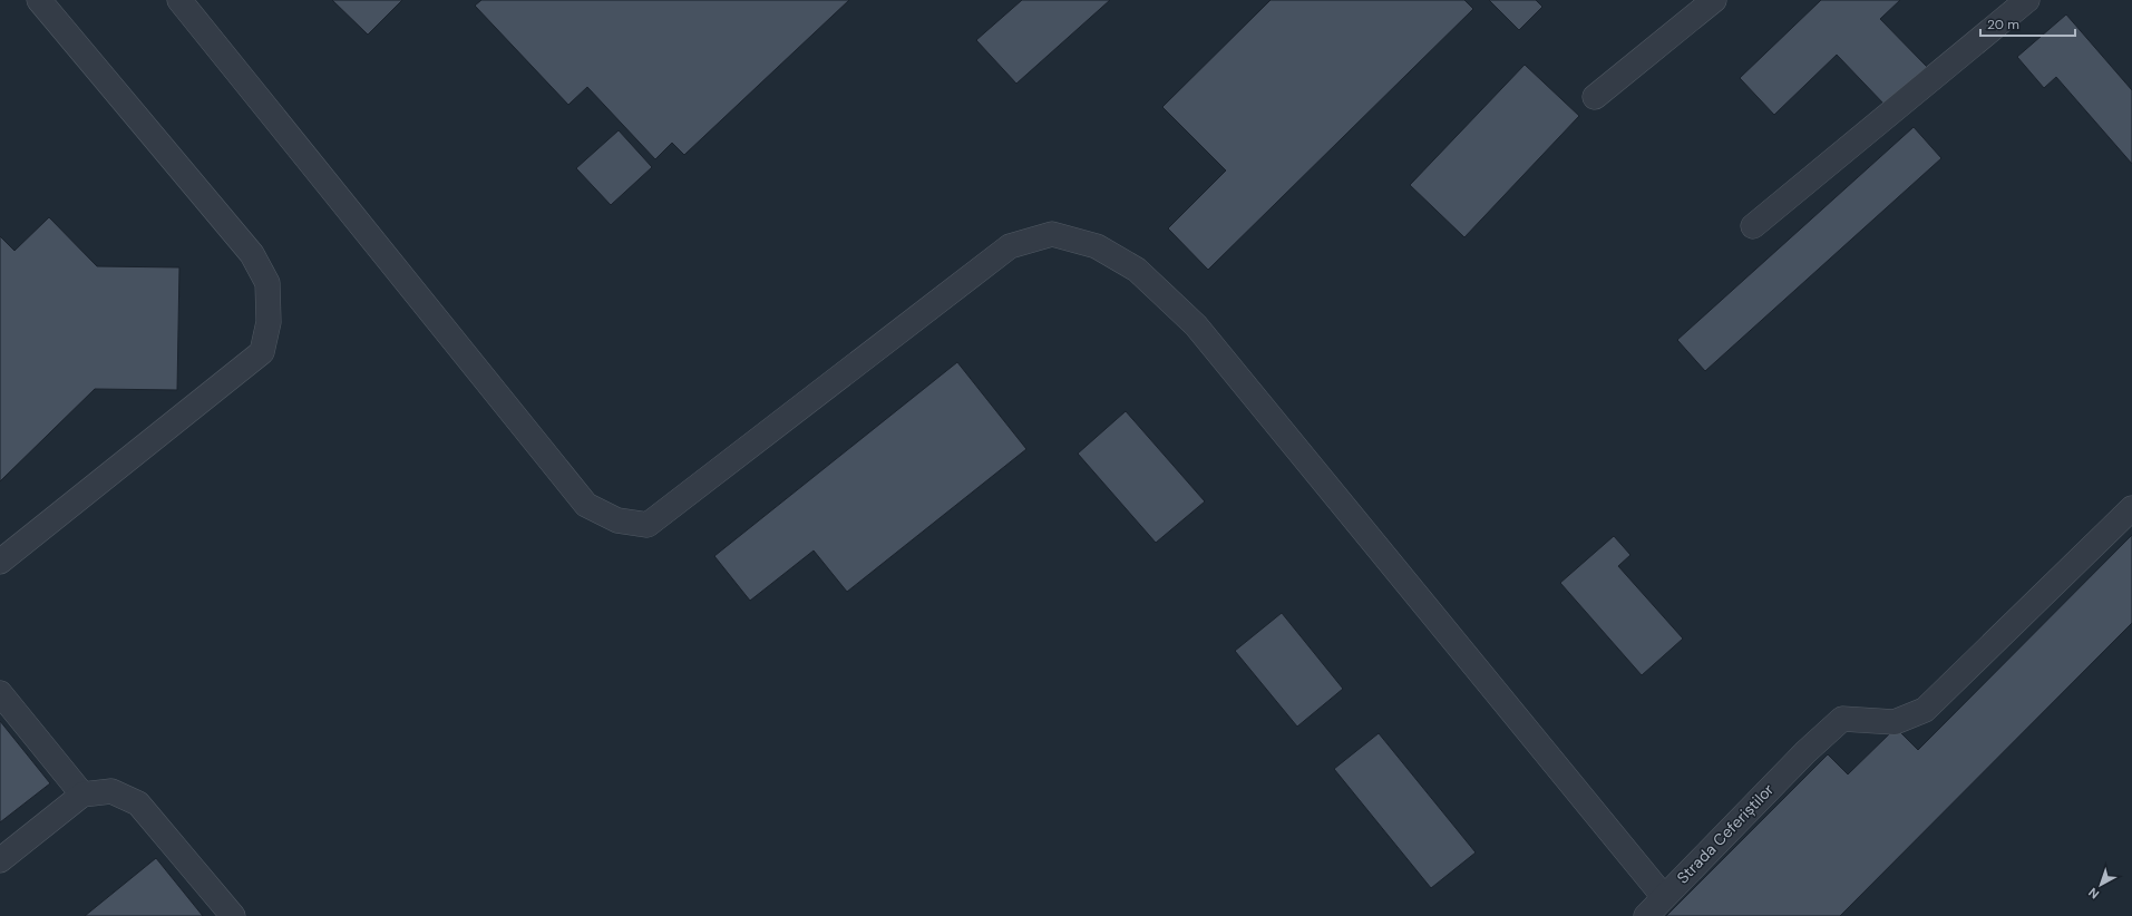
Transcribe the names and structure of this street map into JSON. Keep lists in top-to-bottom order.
{
  "streets": {
    "street": ["Strada Ceferiștilor"]
  },
  "scale_bar": "20 m",
  "north": "bottom left"
}
